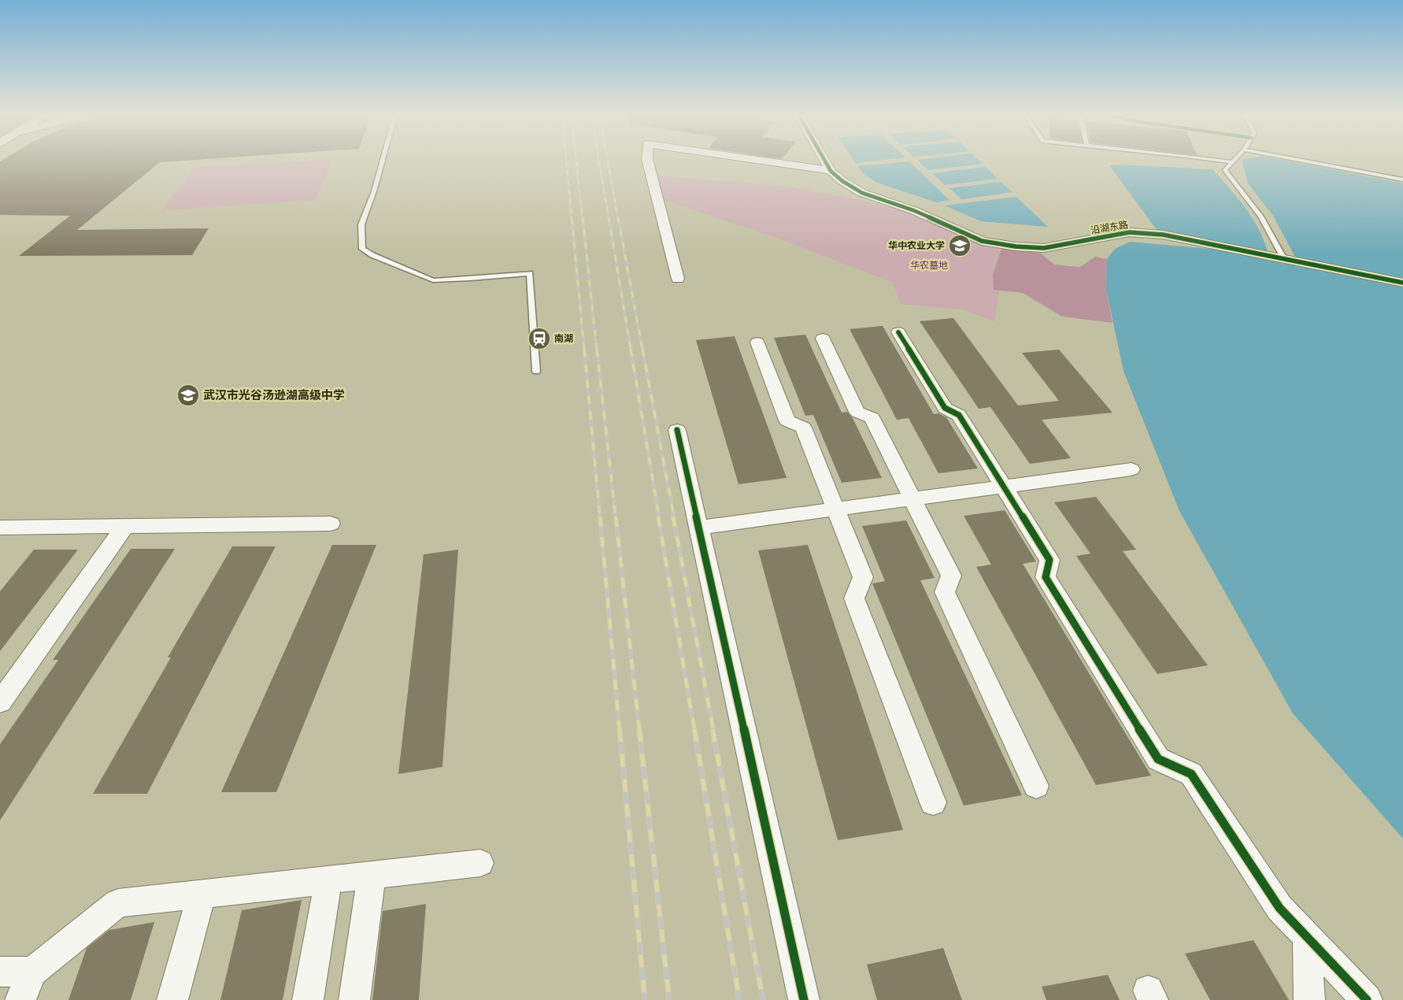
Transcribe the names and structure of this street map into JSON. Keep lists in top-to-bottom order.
{
  "streets": {
    "street": ["沿湖东路"]
  },
  "parks": ["华农墓地"],
  "places": {
    "school or university": ["华中农业大学", "武汉市光谷汤逊湖高级中学"],
    "station": ["南湖"]
  }
}
